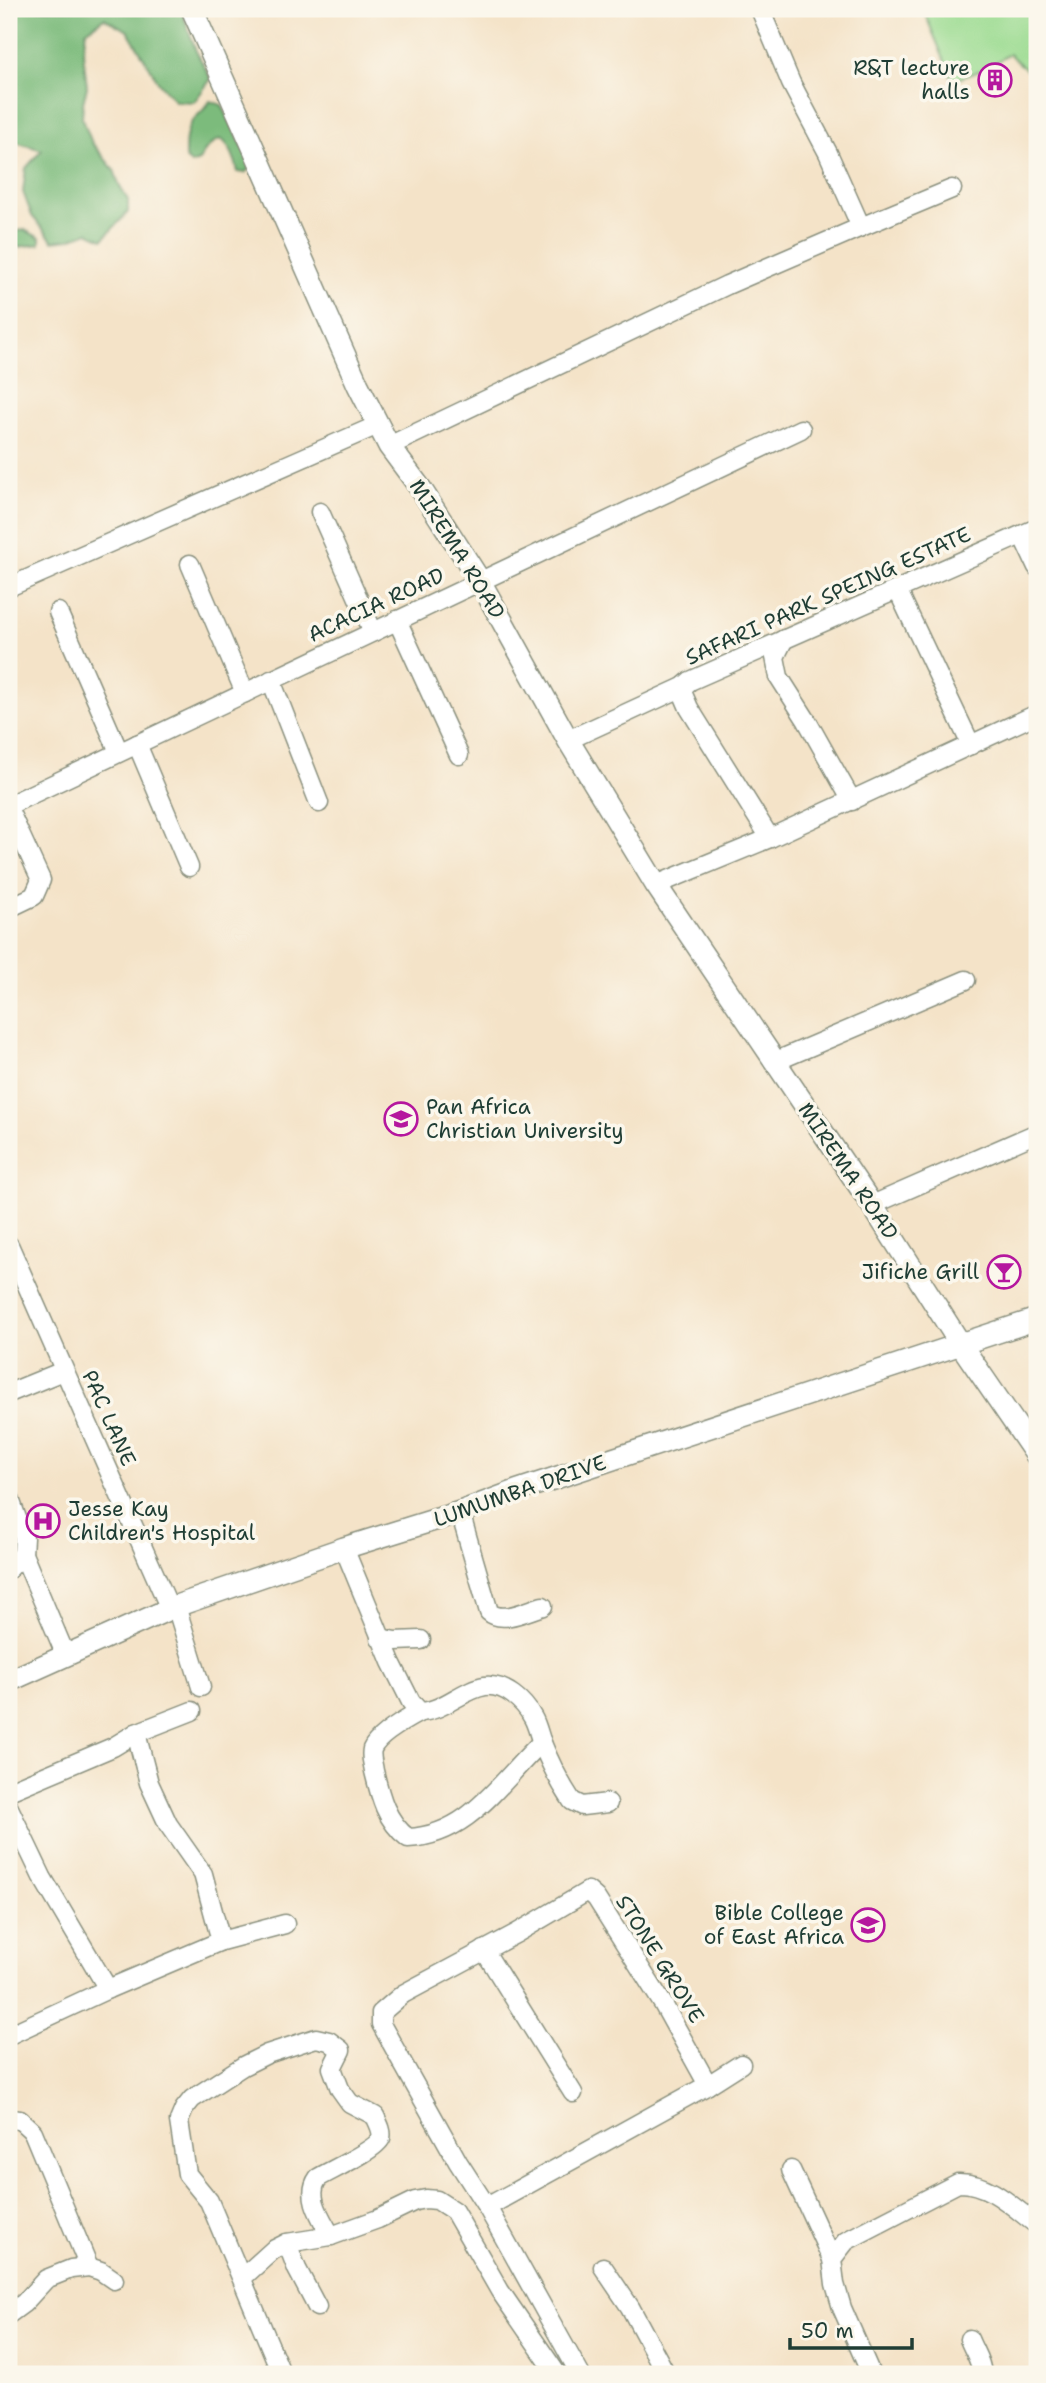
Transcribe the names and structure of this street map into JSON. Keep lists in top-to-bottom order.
{
  "streets": {
    "street": [
      "MIREMA ROAD",
      "SAFARI PARK SPEING ESTATE",
      "ACACIA ROAD",
      "PAC LANE",
      "LUMUMBA DRIVE",
      "STONE GROVE"
    ]
  },
  "crossings": [
    ["MIREMA ROAD", "ACACIA ROAD"],
    ["MIREMA ROAD", "LUMUMBA DRIVE"],
    ["PAC LANE", "LUMUMBA DRIVE"]
  ],
  "places": {
    "building": ["R&T lecture halls"],
    "school or university": ["Pan Africa Christian University", "Bible College of East Africa"],
    "bar": ["Jifiche Grill"],
    "hospital": ["Jesse Kay Children's Hospital"]
  },
  "scale_bar": "50 m"
}
